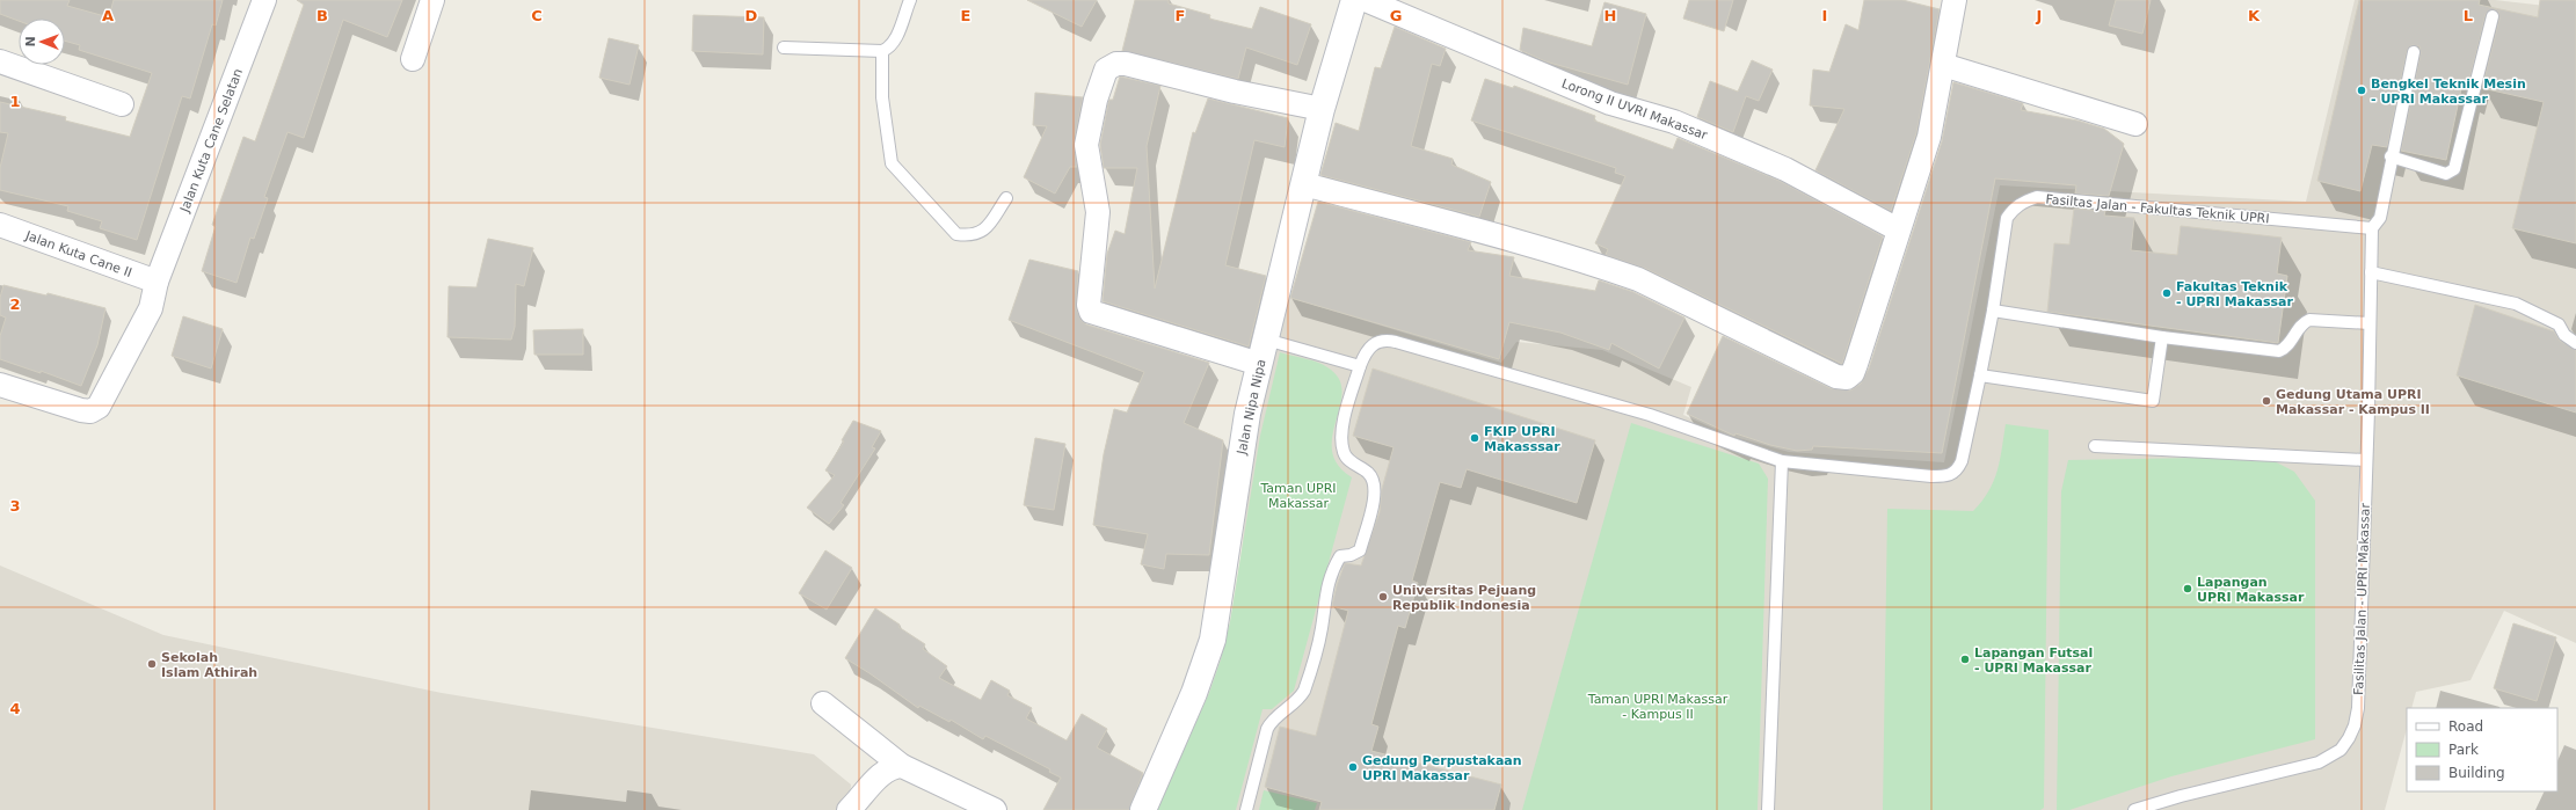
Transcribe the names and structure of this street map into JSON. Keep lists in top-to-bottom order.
{
  "streets": {
    "street": [
      "Lorong II UVRI Makassar",
      "Jalan Kuta Cane Selatan",
      "Jalan Kuta Cane II",
      "Jalan Nipa Nipa"
    ],
    "lane": ["Fasiltas Jalan - Fakultas Teknik UPRI", "Fasilitas Jalan - UPRI Makassar"]
  },
  "crossings": [
    ["Jalan Kuta Cane Selatan", "Jalan Kuta Cane II"],
    ["Fasiltas Jalan - Fakultas Teknik UPRI", "Fasilitas Jalan - UPRI Makassar"]
  ],
  "parks": ["Taman UPRI Makassar", "Taman UPRI Makassar - Kampus II"],
  "places": [
    "Bengkel Teknik Mesin - UPRI Makassar",
    "Fakultas Teknik - UPRI Makassar",
    "Gedung Utama UPRI Makassar - Kampus II",
    "FKIP UPRI Makasssar",
    "Lapangan UPRI Makassar",
    "Universitas Pejuang Republik Indonesia",
    "Lapangan Futsal - UPRI Makassar",
    "Sekolah Islam Athirah",
    "Gedung Perpustakaan UPRI Makassar"
  ],
  "legend": ["Road", "Park", "Building"],
  "north": "left",
  "grid": {
    "columns": [
      "A",
      "B",
      "C",
      "D",
      "E",
      "F",
      "G",
      "H",
      "I",
      "J",
      "K",
      "L"
    ],
    "rows": [
      "1",
      "2",
      "3",
      "4"
    ]
  }
}
